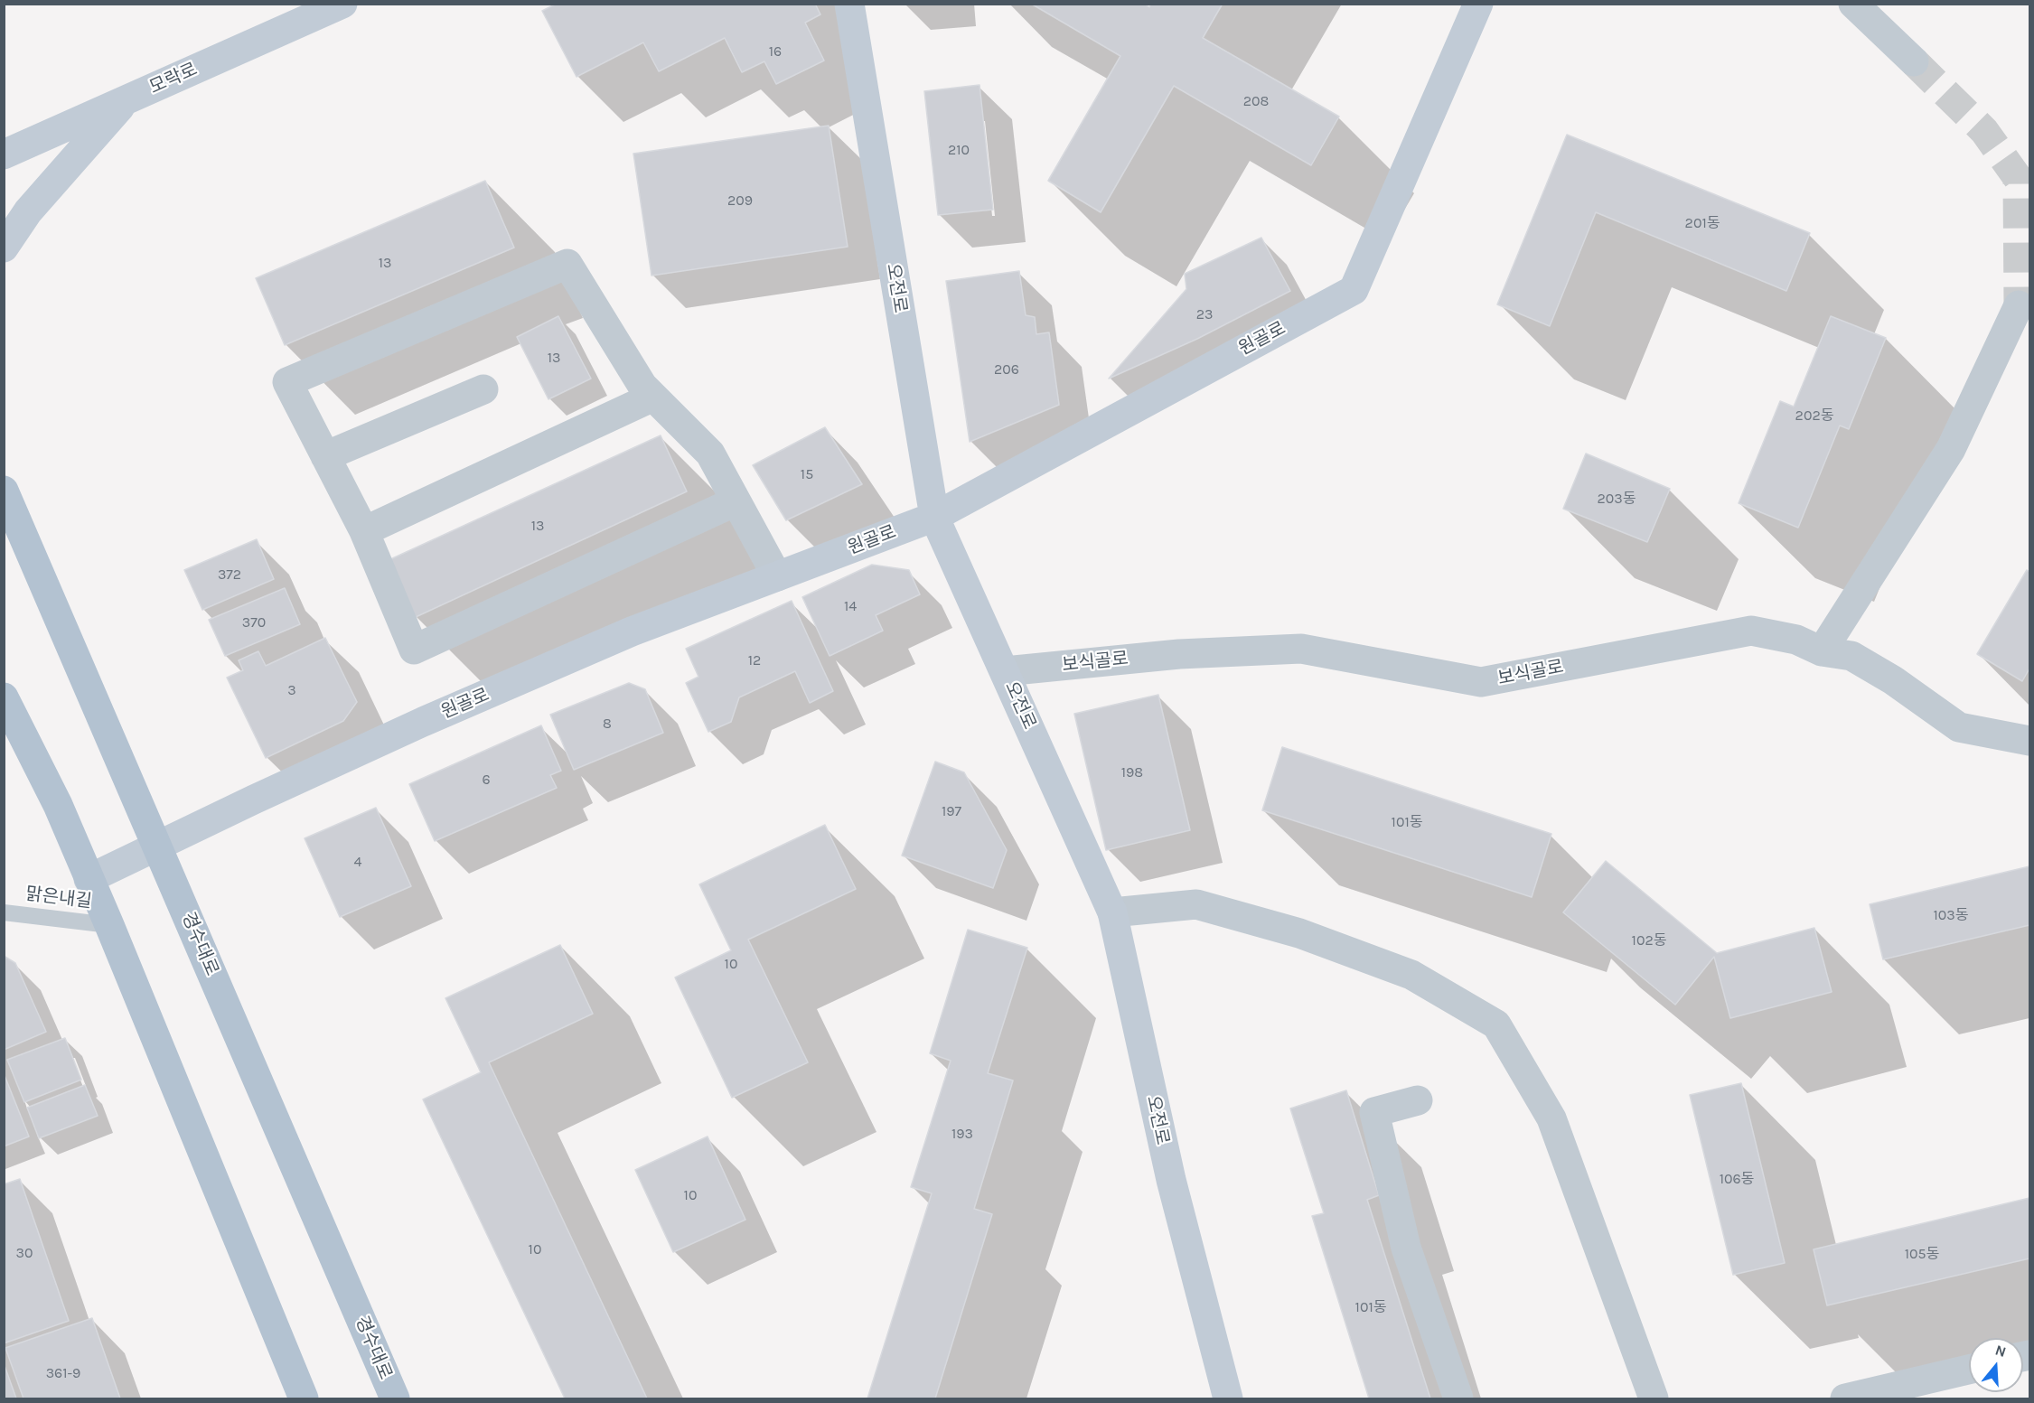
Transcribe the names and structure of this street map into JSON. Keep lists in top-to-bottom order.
{
  "streets": {
    "main road": ["경수대로"],
    "street": [
      "모락로",
      "오전로",
      "원골로",
      "보식골로"
    ],
    "lane": ["맑은내길"]
  },
  "crossings": [
    ["오전로", "원골로"],
    ["오전로", "보식골로"],
    ["원골로", "경수대로"]
  ],
  "house_numbers": [
    "16",
    "208",
    "210",
    "209",
    "201동",
    "13",
    "23",
    "13",
    "206",
    "202동",
    "15",
    "203동",
    "13",
    "372",
    "14",
    "370",
    "12",
    "3",
    "8",
    "198",
    "6",
    "197",
    "101동",
    "4",
    "103동",
    "102동",
    "10",
    "193",
    "106동",
    "10",
    "10",
    "30",
    "105동",
    "101동",
    "361-9"
  ],
  "north": "top"
}
